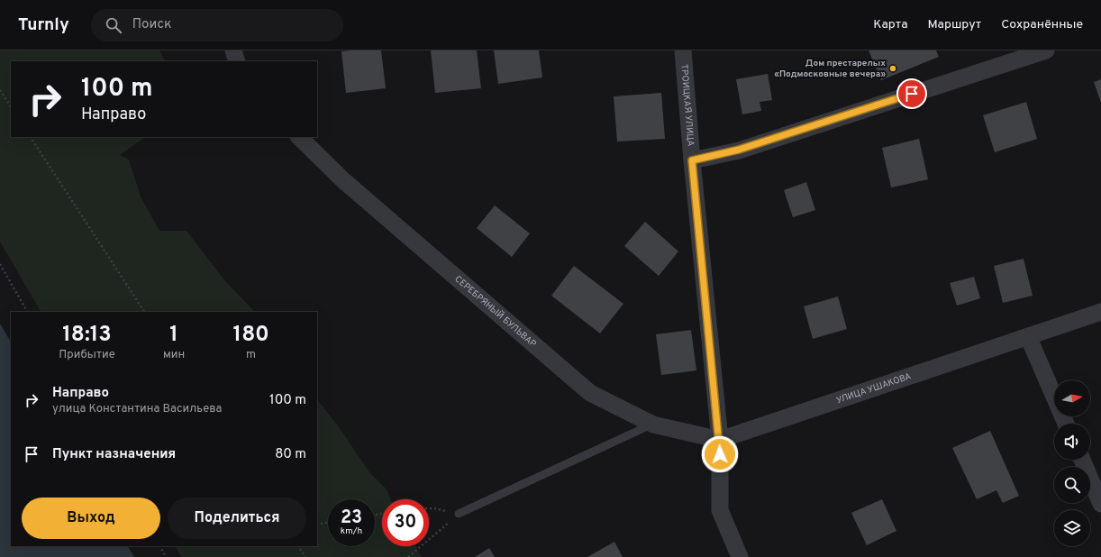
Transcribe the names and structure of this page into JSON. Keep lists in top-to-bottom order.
{
  "streets": {
    "street": ["ТРОИЦКАЯ УЛИЦА", "СЕРЕБРЯНЫЙ БУЛЬВАР", "УЛИЦА УШАКОВА"]
  },
  "crossings": [
    ["ТРОИЦКАЯ УЛИЦА", "СЕРЕБРЯНЫЙ БУЛЬВАР"],
    ["ТРОИЦКАЯ УЛИЦА", "УЛИЦА УШАКОВА"],
    ["СЕРЕБРЯНЫЙ БУЛЬВАР", "УЛИЦА УШАКОВА"]
  ],
  "places": ["Дом престарелых «Подмосковные вечера»"],
  "north": "right",
  "page": {
    "header": "Turnly",
    "search": "Поиск",
    "nav": ["Карта", "Маршрут", "Сохранённые"],
    "turn": ["100 m", "Направо"],
    "eta": [
      "18:13",
      "Прибытие",
      "1",
      "мин",
      "180",
      "m"
    ],
    "list": [
      {
        "name": "Направо",
        "note": "улица Константина Васильева",
        "value": "100 m"
      },
      {
        "name": "Пункт назначения",
        "value": "80 m"
      }
    ],
    "buttons": ["Выход", "Поделиться"],
    "speed": "23 km/h",
    "limit": "30"
  }
}
